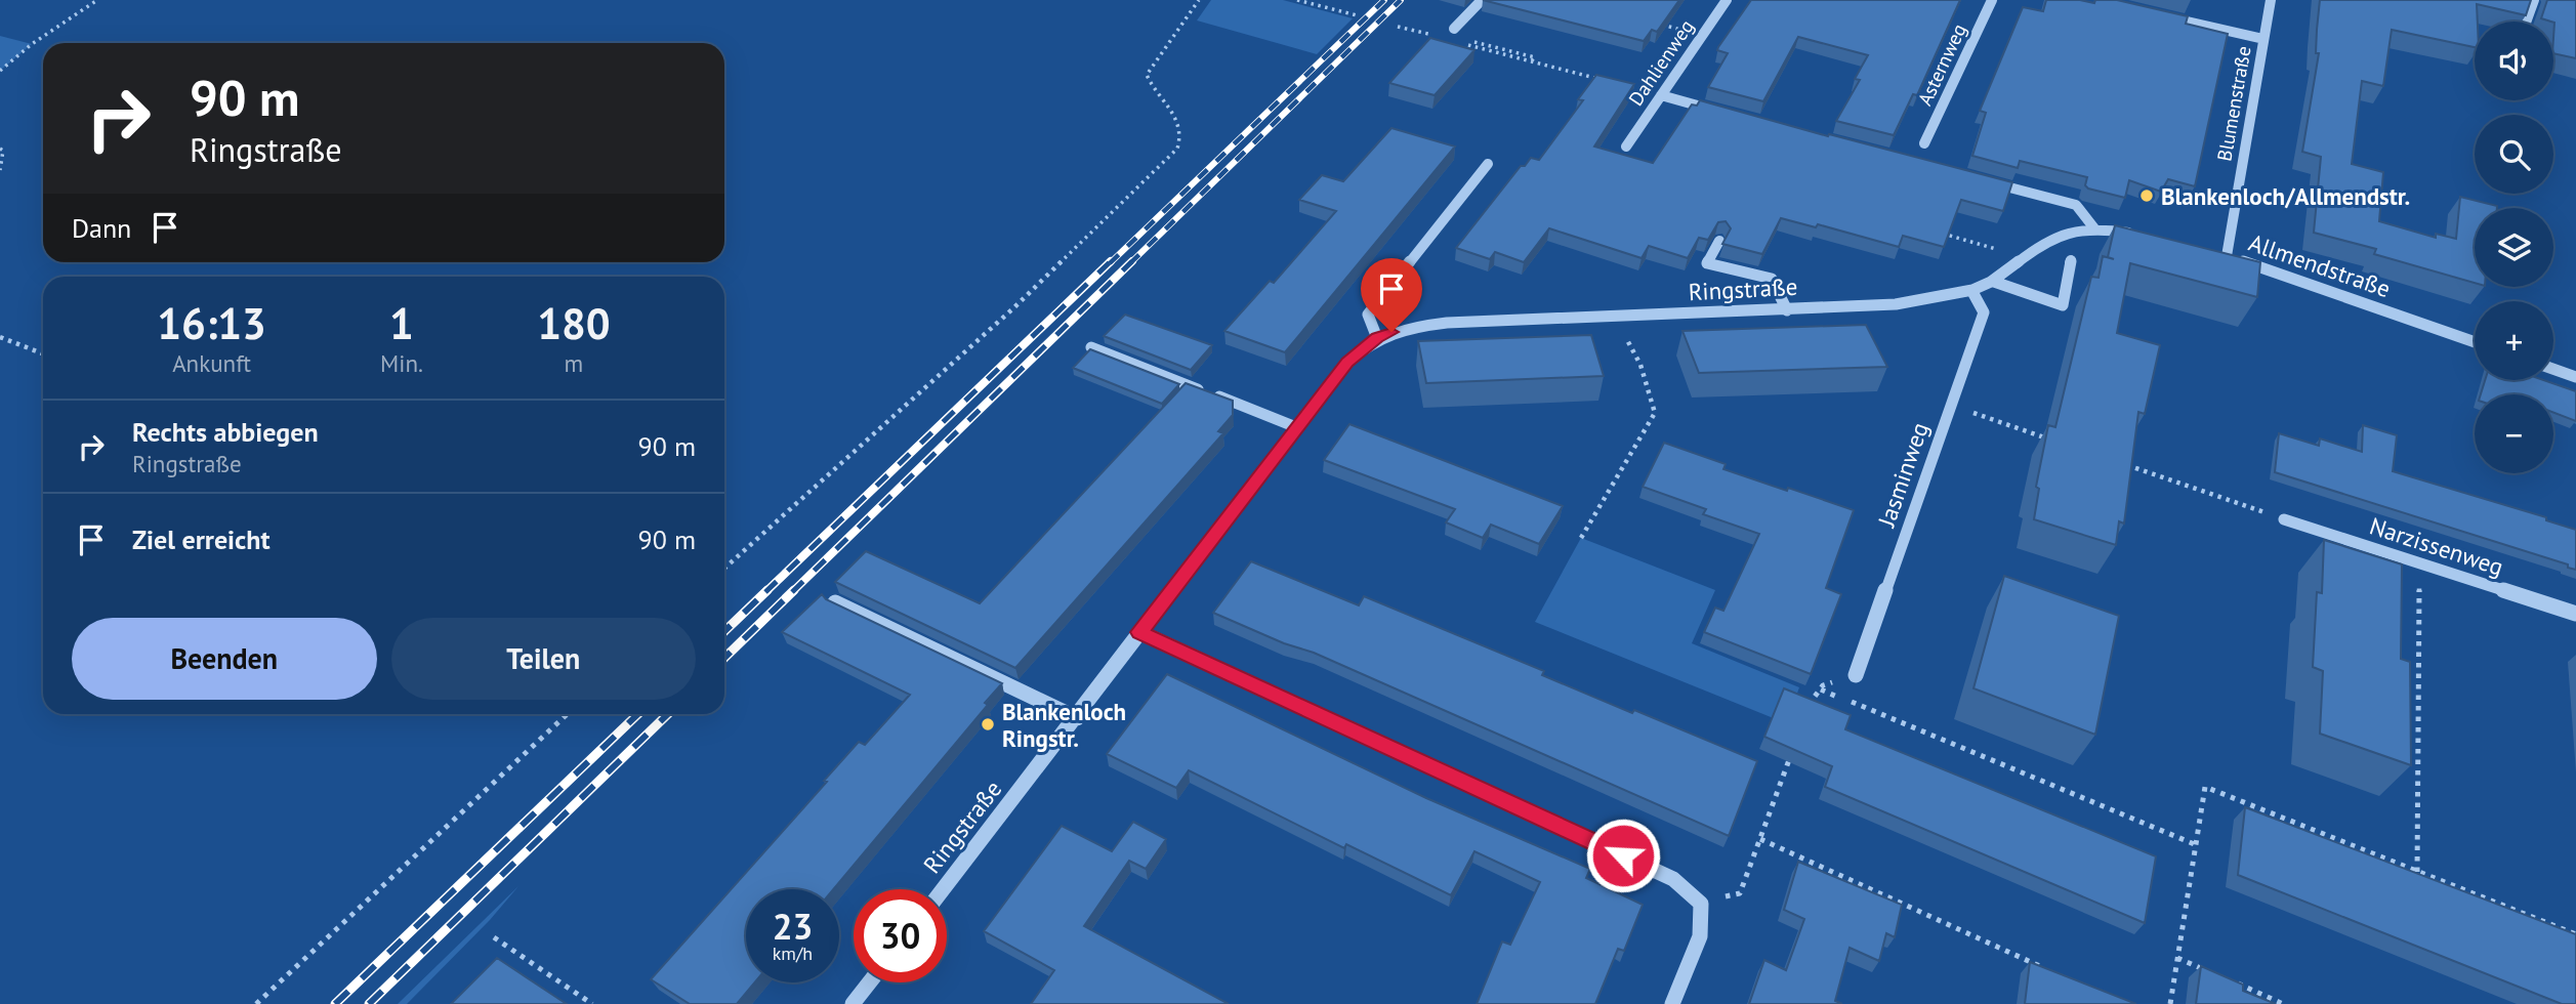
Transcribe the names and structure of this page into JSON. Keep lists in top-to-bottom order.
{
  "streets": {
    "street": [
      "Dahlienweg",
      "Asternweg",
      "Blumenstraße",
      "Allmendstraße",
      "Ringstraße",
      "Jasminweg",
      "Narzissenweg"
    ]
  },
  "crossings": [
    ["Blumenstraße", "Allmendstraße"],
    ["Ringstraße", "Jasminweg"]
  ],
  "places": ["Blankenloch/Allmendstr.", "Blankenloch Ringstr."],
  "page": {
    "map_buttons": ["+", "−"],
    "turn": ["90 m", "Ringstraße"],
    "then": "Dann",
    "eta": [
      "16:13",
      "Ankunft",
      "1",
      "Min.",
      "180",
      "m"
    ],
    "list": [
      {
        "name": "Rechts abbiegen",
        "note": "Ringstraße",
        "value": "90 m"
      },
      {
        "name": "Ziel erreicht",
        "value": "90 m"
      }
    ],
    "buttons": ["Beenden", "Teilen"],
    "speed": "23 km/h",
    "limit": "30"
  }
}
